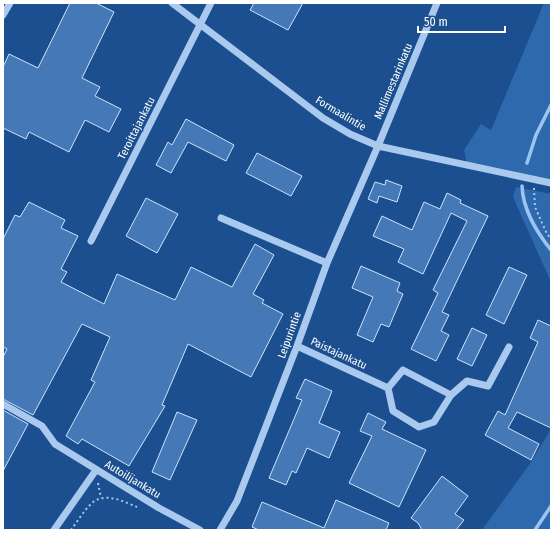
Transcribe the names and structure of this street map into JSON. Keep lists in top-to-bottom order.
{
  "streets": {
    "street": [
      "Mallimestarinkatu",
      "Formaalintie",
      "Teroittajankatu",
      "Leipurintie",
      "Paistajankatu",
      "Autoilijankatu"
    ]
  },
  "crossings": [
    ["Mallimestarinkatu", "Formaalintie"],
    ["Mallimestarinkatu", "Leipurintie"],
    ["Formaalintie", "Teroittajankatu"],
    ["Formaalintie", "Leipurintie"],
    ["Leipurintie", "Paistajankatu"]
  ],
  "scale_bar": "50 m"
}
